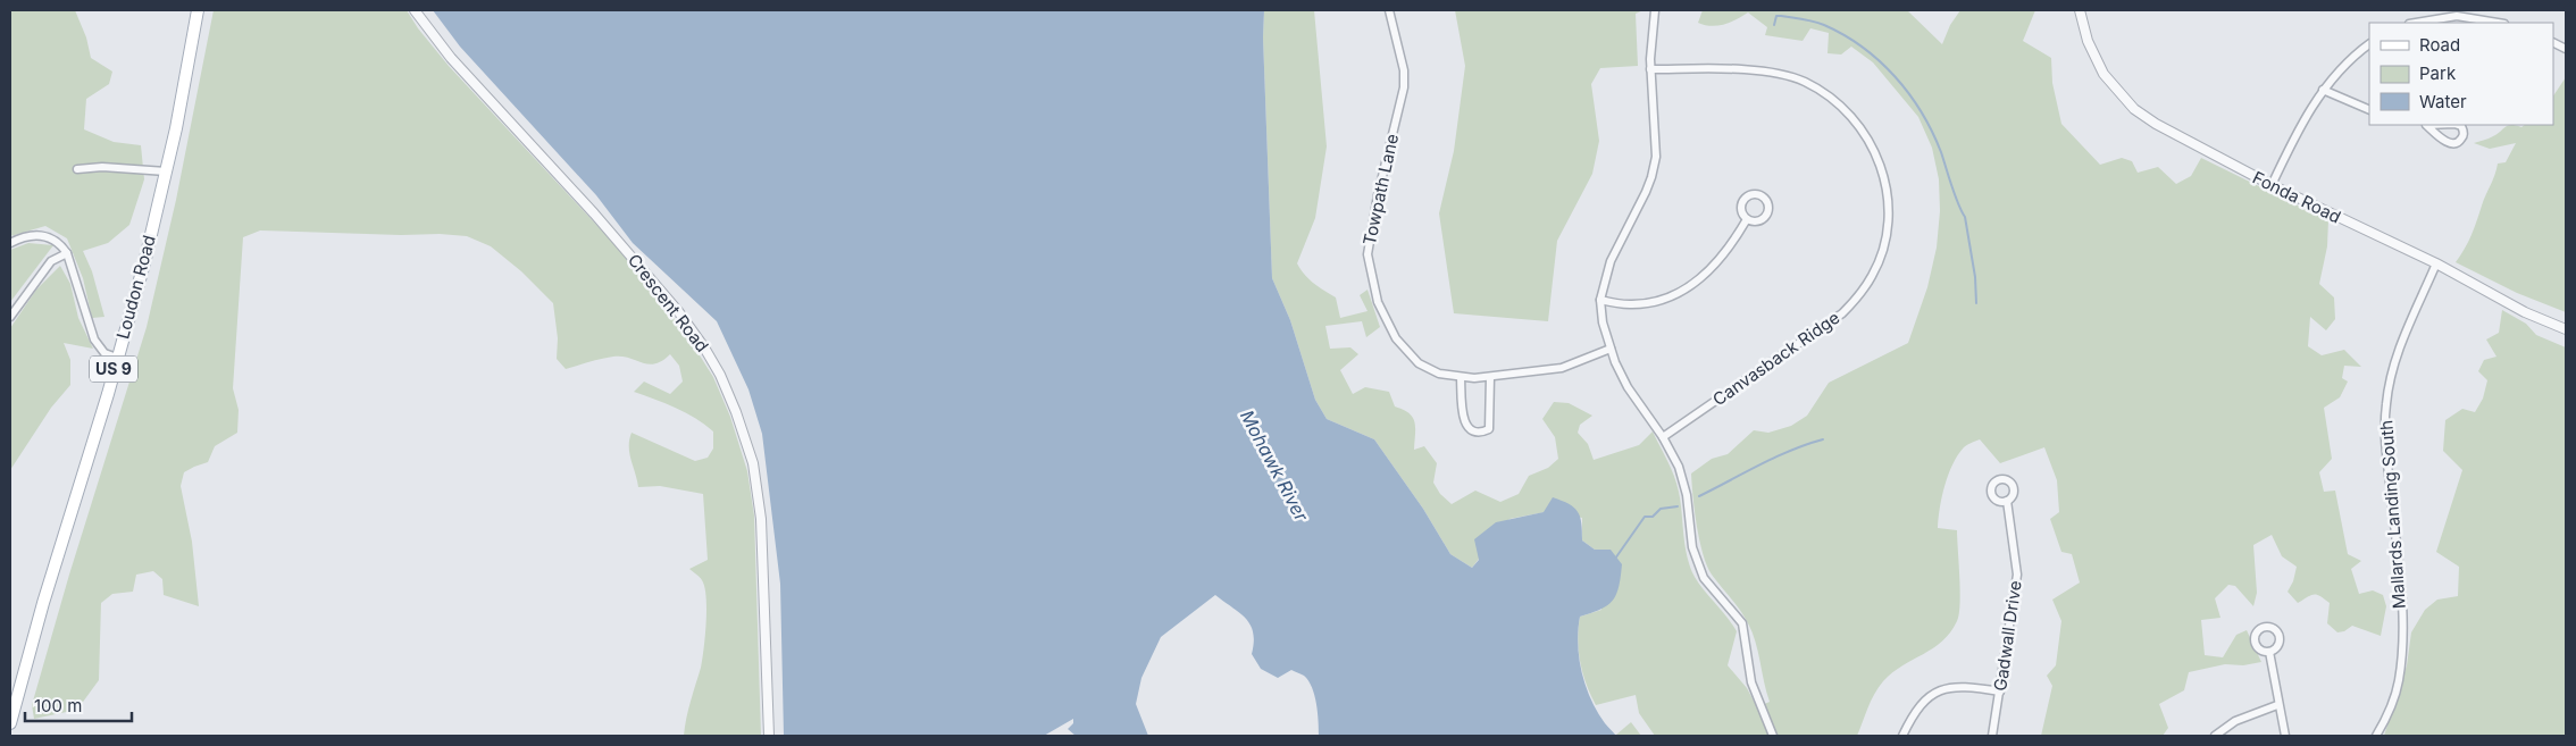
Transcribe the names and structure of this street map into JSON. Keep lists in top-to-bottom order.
{
  "streets": {
    "main road": ["Loudon Road", "US 9"],
    "street": [
      "Towpath Lane",
      "Fonda Road",
      "Crescent Road",
      "Canvasback Ridge",
      "Mallards Landing South",
      "Gadwall Drive"
    ]
  },
  "crossings": [
    ["Fonda Road", "Mallards Landing South"]
  ],
  "water": ["Mohawk River"],
  "legend": ["Road", "Park", "Water"],
  "scale_bar": "100 m"
}
